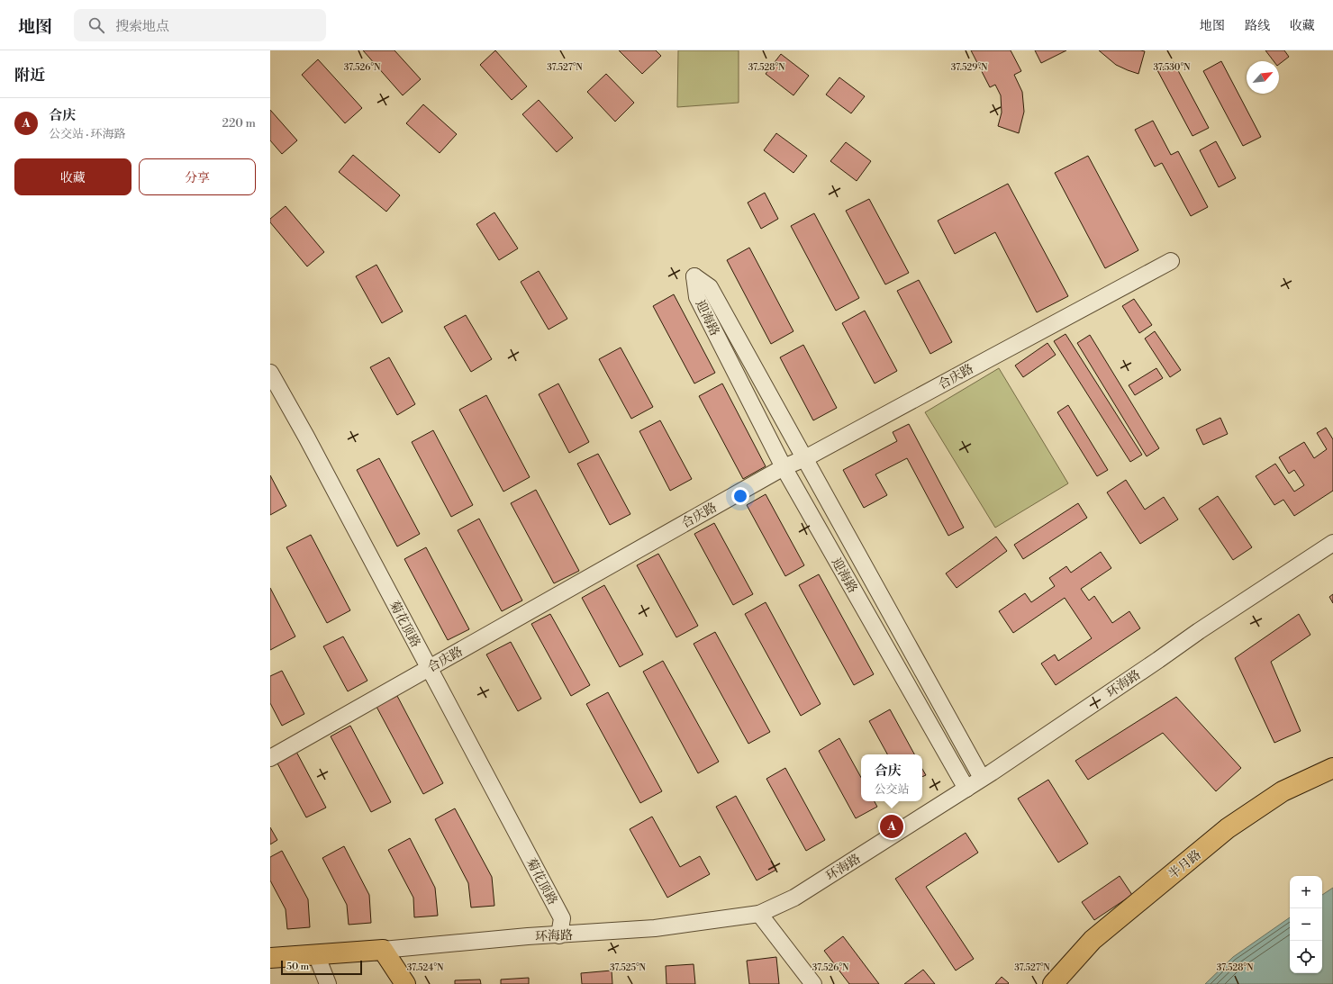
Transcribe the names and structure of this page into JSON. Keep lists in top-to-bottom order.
{
  "streets": {
    "main road": ["环海路", "半月路"],
    "street": ["迎海路", "合庆路", "菊花顶路"]
  },
  "crossings": [
    ["迎海路", "合庆路"],
    ["迎海路", "环海路"],
    ["合庆路", "菊花顶路"],
    ["菊花顶路", "环海路"]
  ],
  "scale_bar": "50 m",
  "north": "top right",
  "page": {
    "header": "地图",
    "search": "搜索地点",
    "nav": ["地图", "路线", "收藏"],
    "heading": "附近",
    "list": [
      {
        "mark": "A",
        "name": "合庆",
        "note": "公交站 · 环海路",
        "value": "220 m"
      }
    ],
    "buttons": ["收藏", "分享"],
    "popup": ["合庆", "公交站"],
    "pins": "A",
    "map_buttons": ["+", "−"],
    "scale": "50 m"
  },
  "coordinates": [
    "37.526°N",
    "37.527°N",
    "37.528°N",
    "37.529°N",
    "37.530°N",
    "37.524°N",
    "37.525°N"
  ]
}
